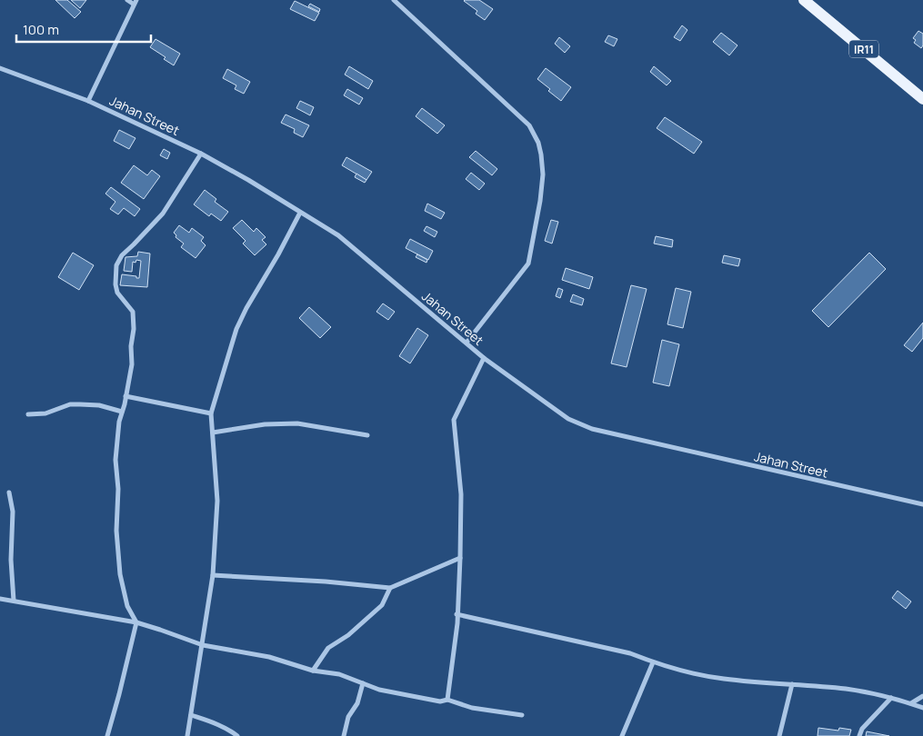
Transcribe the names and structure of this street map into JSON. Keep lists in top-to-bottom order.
{
  "streets": {
    "main road": ["IR11"],
    "street": ["Jahan Street"]
  },
  "scale_bar": "100 m"
}
